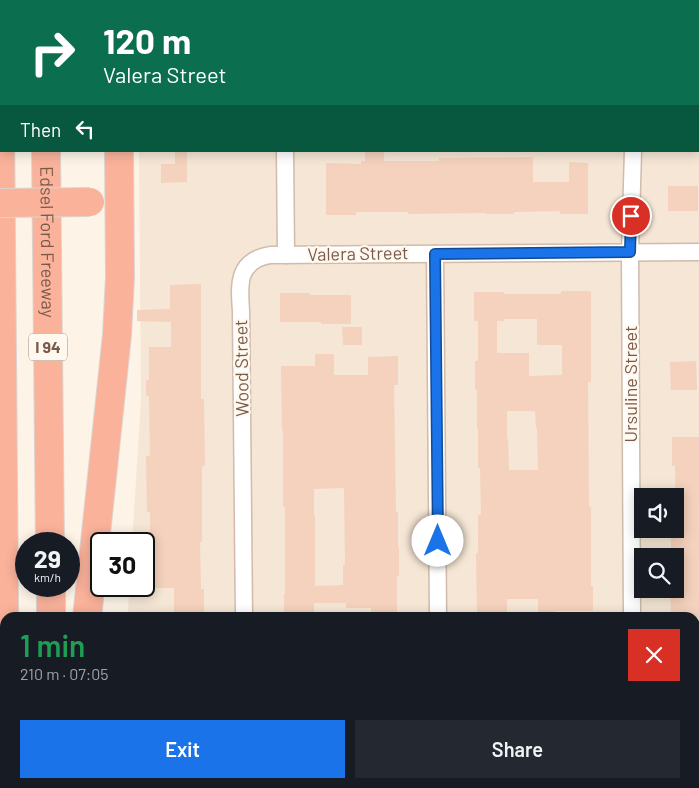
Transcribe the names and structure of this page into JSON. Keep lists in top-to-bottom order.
{
  "streets": {
    "highway": ["Edsel Ford Freeway", "I 94"],
    "street": ["Valera Street", "Wood Street", "Ursuline Street"]
  },
  "crossings": [
    ["Valera Street", "Wood Street"],
    ["Valera Street", "Ursuline Street"]
  ],
  "page": {
    "turn": ["120 m", "Valera Street"],
    "then": "Then",
    "speed": "29 km/h",
    "limit": "30",
    "heading": ["1 min", "210 m · 07:05"],
    "buttons": ["Exit", "Share"]
  }
}
